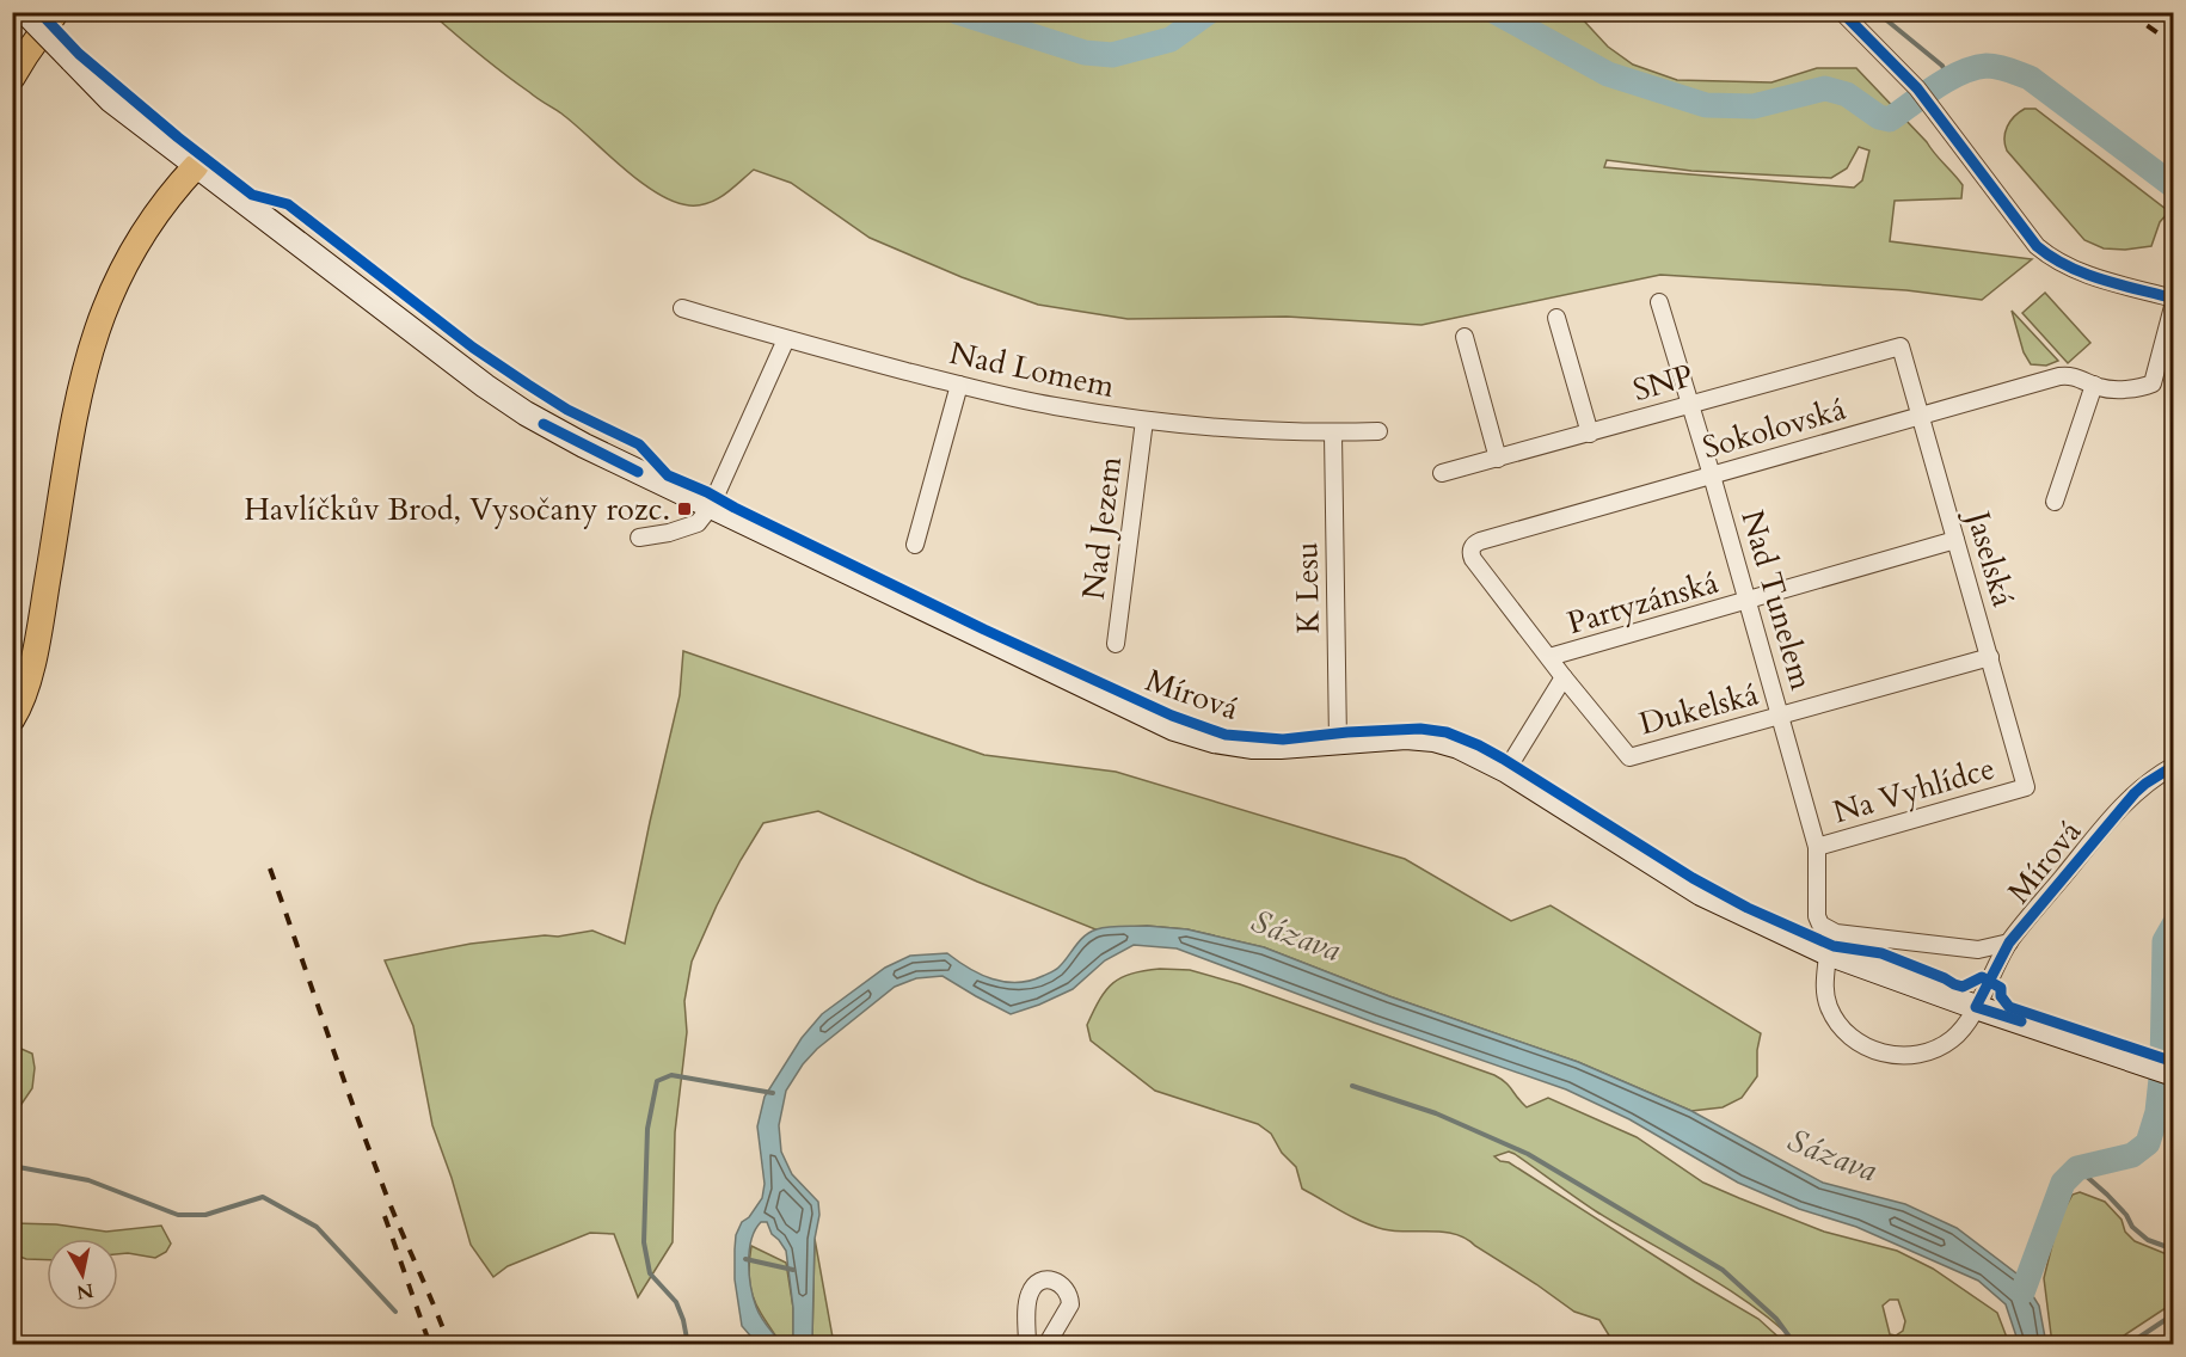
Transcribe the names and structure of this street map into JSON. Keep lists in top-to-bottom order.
{
  "streets": {
    "street": [
      "Nad Lomem",
      "SNP",
      "Sokolovská",
      "Nad Jezem",
      "Jaselská",
      "K Lesu",
      "Nad Tunelem",
      "Partyzánská",
      "Mírová",
      "Dukelská",
      "Na Vyhlídce"
    ]
  },
  "crossings": [
    ["Nad Lomem", "Nad Jezem"],
    ["Nad Lomem", "K Lesu"],
    ["SNP", "Jaselská"],
    ["SNP", "Nad Tunelem"],
    ["Sokolovská", "Jaselská"],
    ["Sokolovská", "Nad Tunelem"],
    ["Sokolovská", "Partyzánská"],
    ["Jaselská", "Partyzánská"],
    ["Jaselská", "Dukelská"],
    ["Jaselská", "Na Vyhlídce"],
    ["K Lesu", "Mírová"],
    ["Nad Tunelem", "Partyzánská"],
    ["Nad Tunelem", "Mírová"],
    ["Nad Tunelem", "Dukelská"],
    ["Nad Tunelem", "Na Vyhlídce"]
  ],
  "water": ["Sázava"],
  "places": {
    "transit": ["Havlíčkův Brod, Vysočany rozc."]
  },
  "north": "bottom"
}
